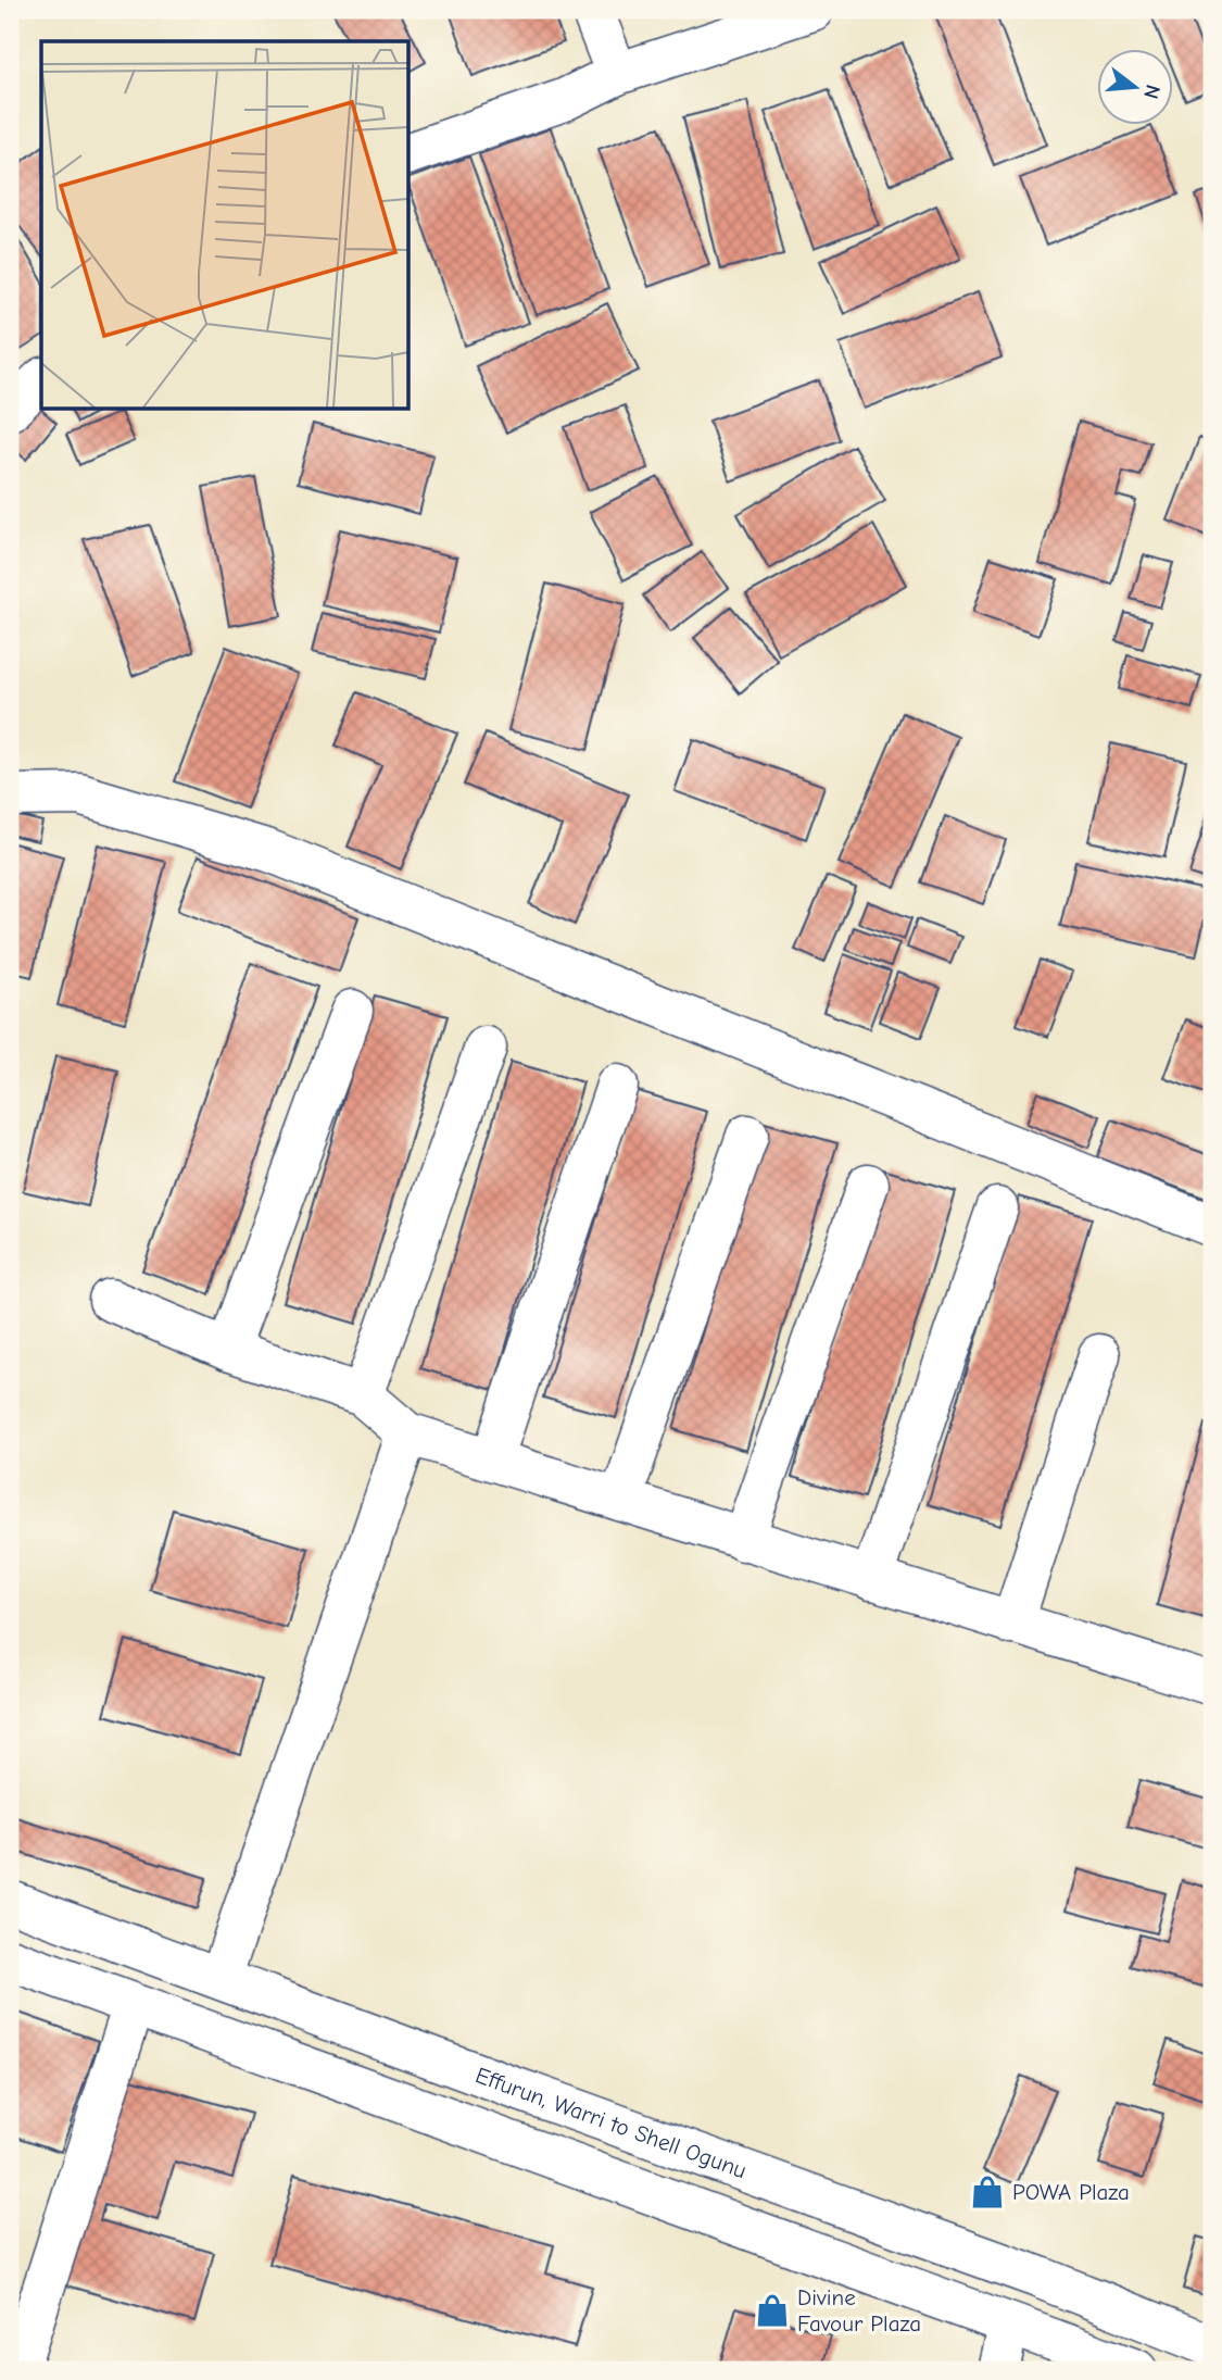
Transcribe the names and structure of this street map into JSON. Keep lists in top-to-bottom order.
{
  "streets": {
    "street": ["Effurun, Warri to Shell Ogunu"]
  },
  "places": {
    "shop": ["POWA Plaza", "Divine Favour Plaza"]
  },
  "north": "right"
}
